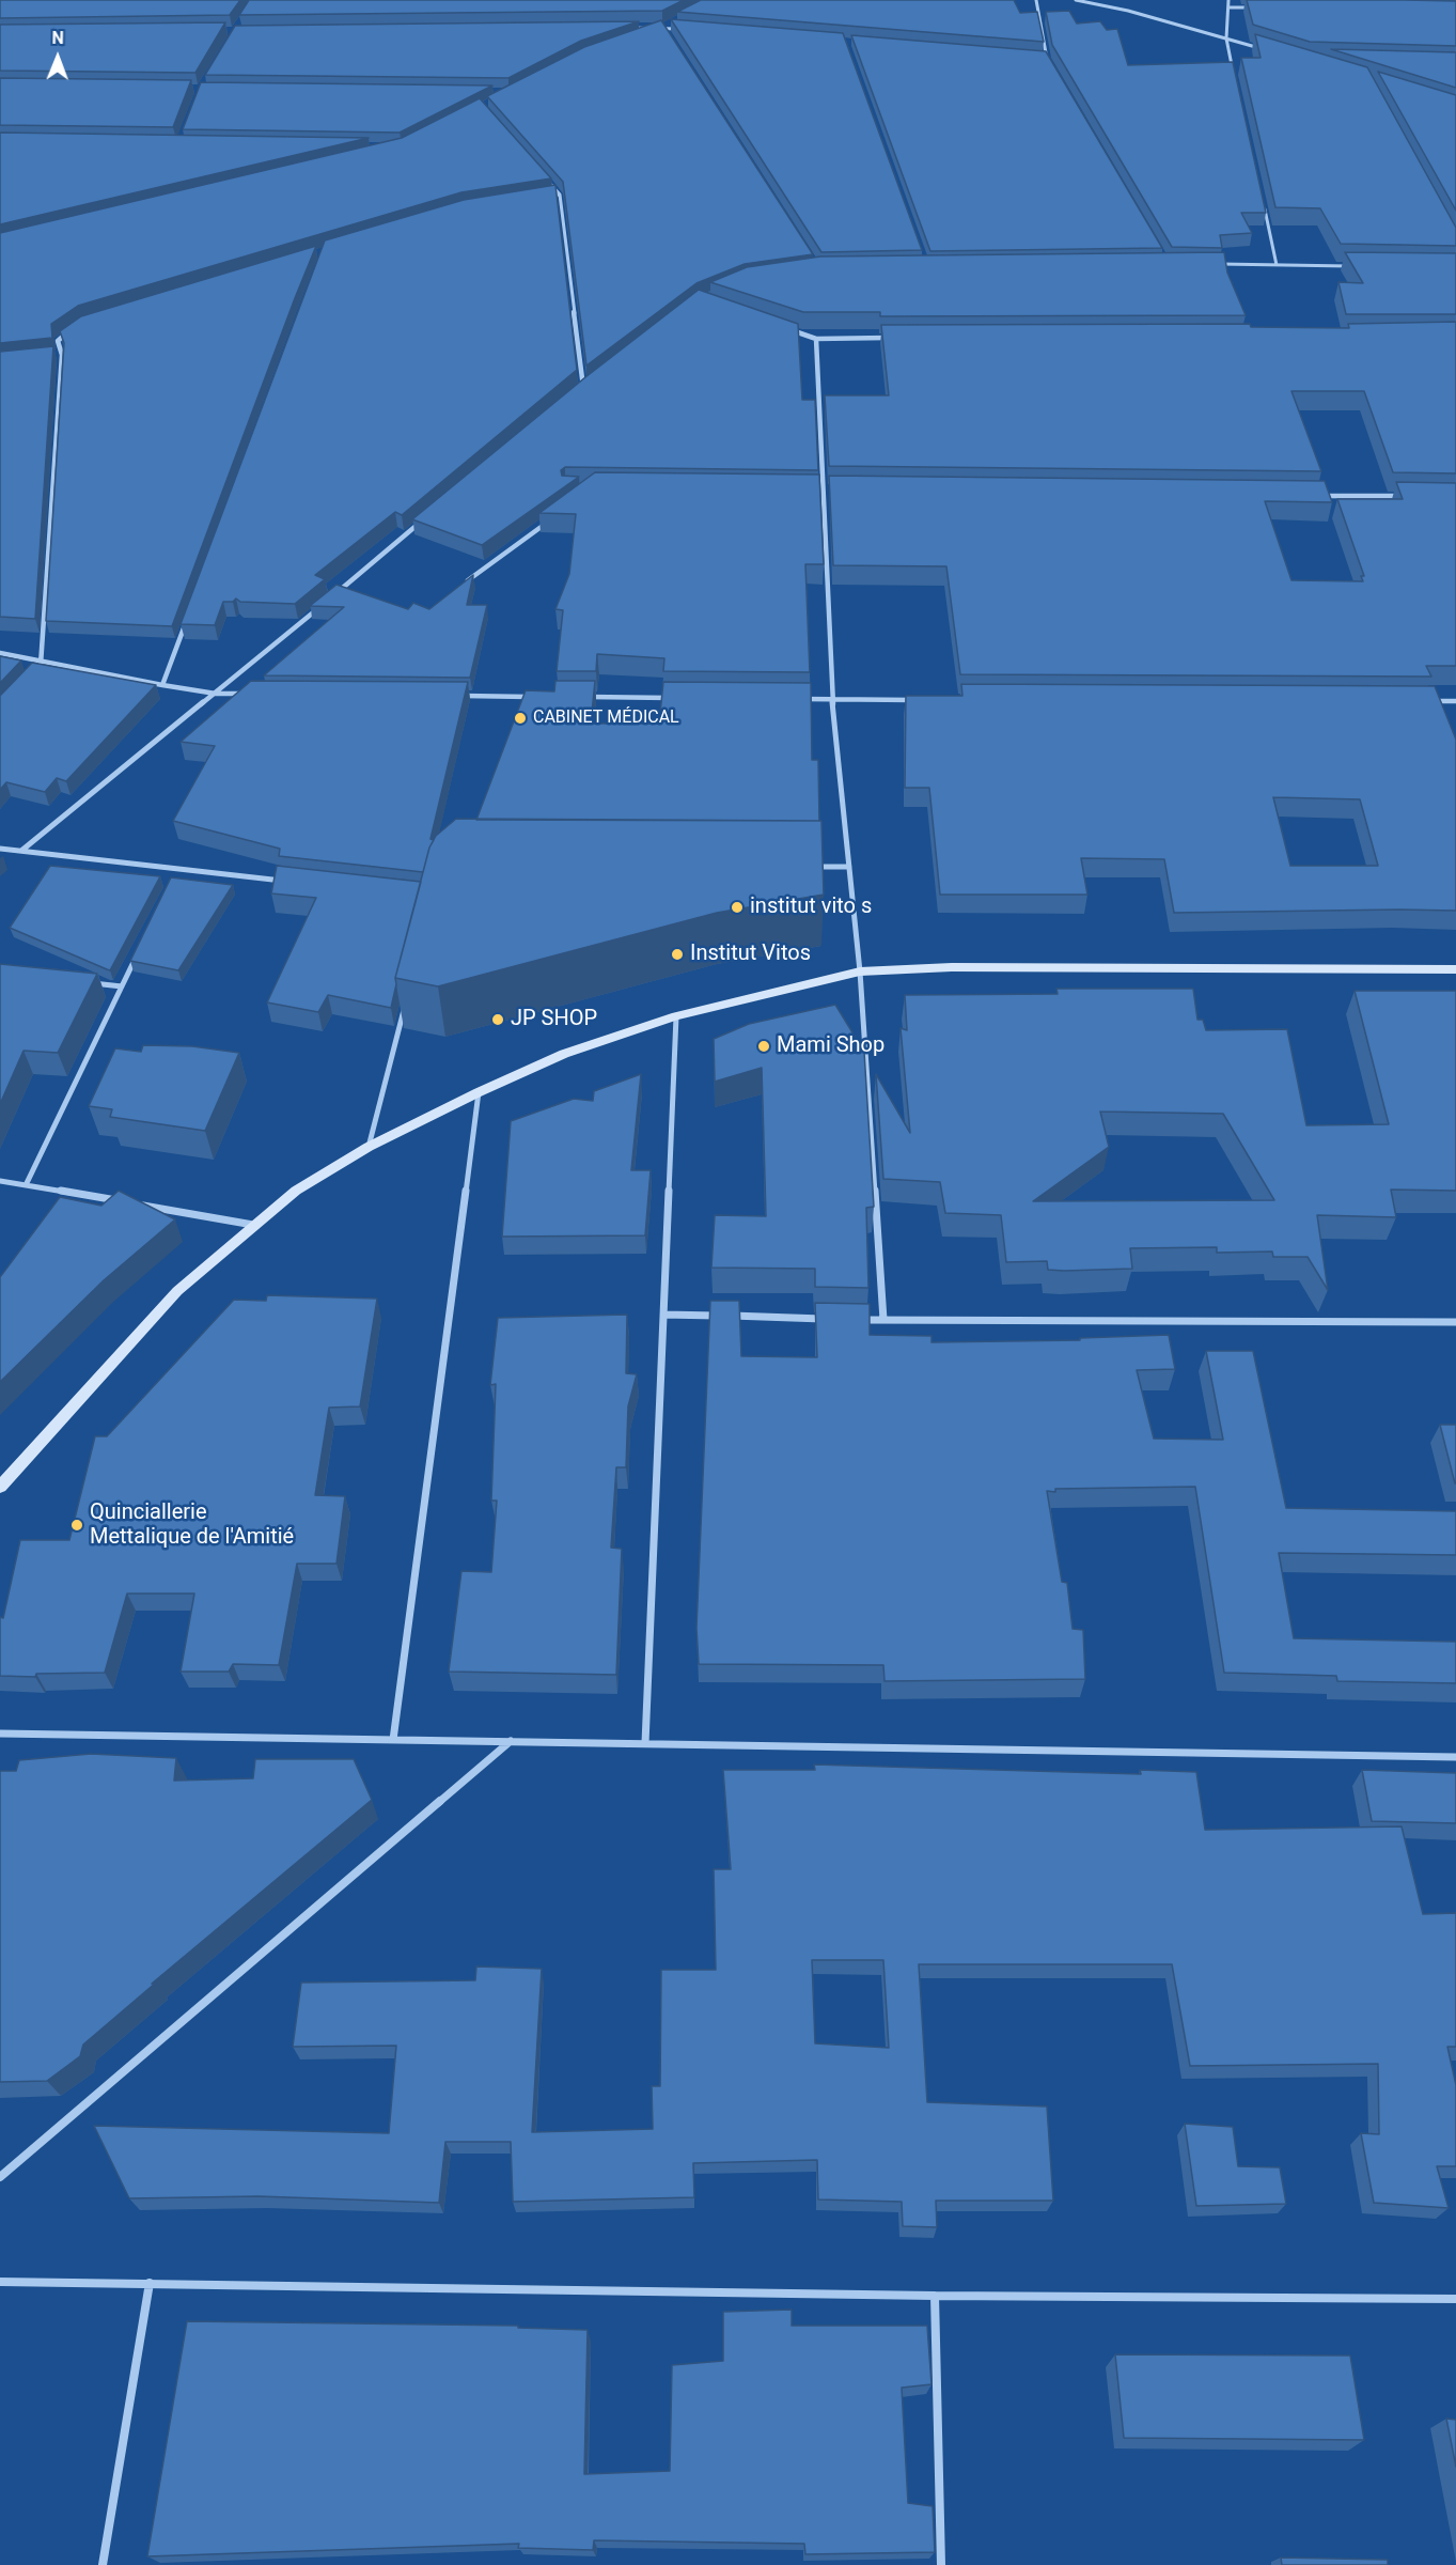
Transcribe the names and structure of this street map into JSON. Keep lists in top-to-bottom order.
{
  "places": [
    "CABINET MÉDICAL",
    "institut vito s",
    "Institut Vitos",
    "JP SHOP",
    "Mami Shop",
    "Quinciallerie Mettalique de l'Amitié"
  ],
  "north": "top"
}
